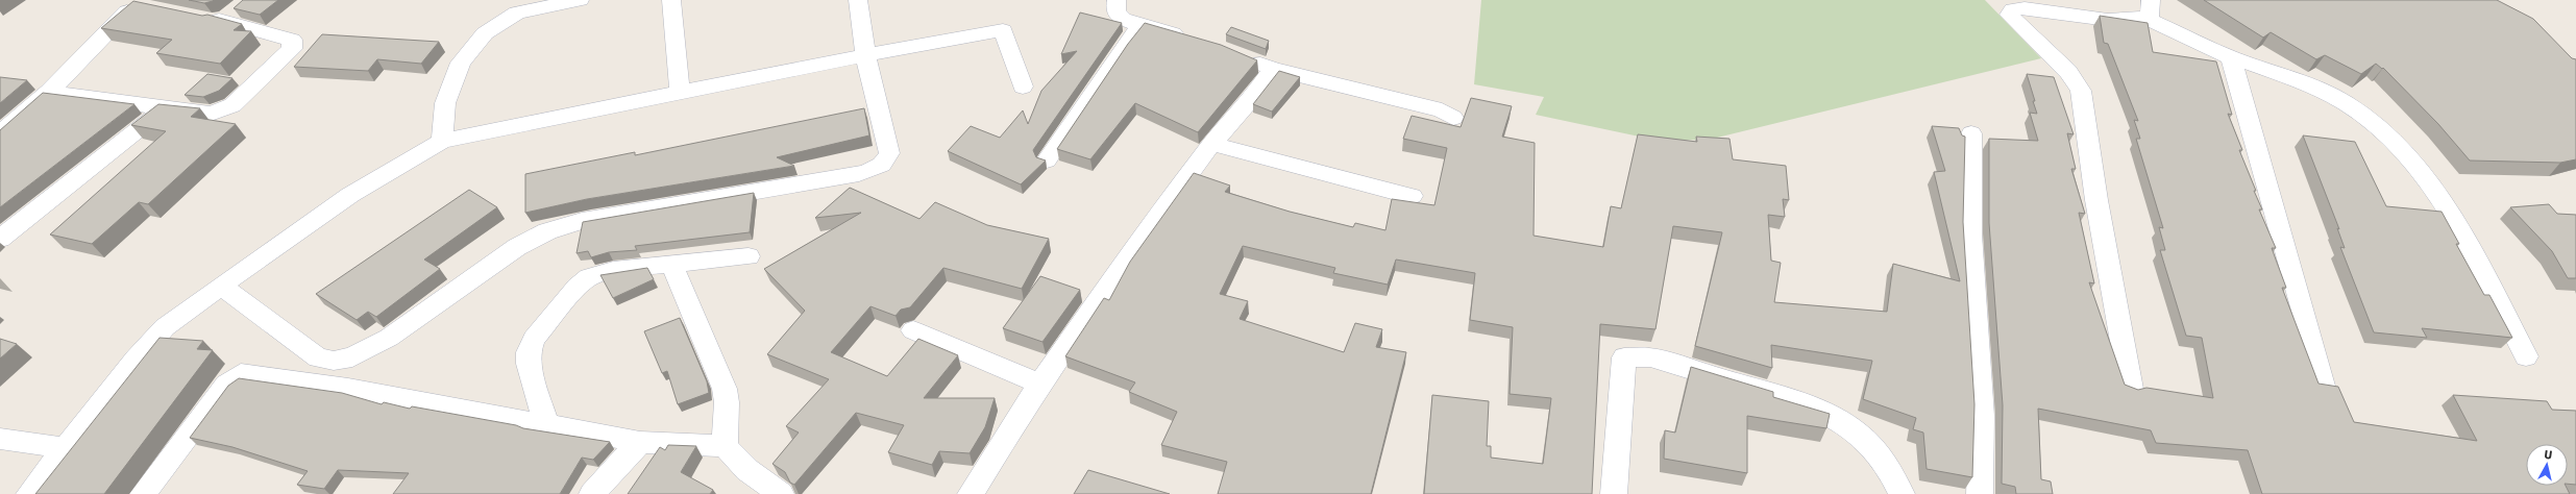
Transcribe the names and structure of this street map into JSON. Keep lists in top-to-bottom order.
{
  "north": "top"
}
